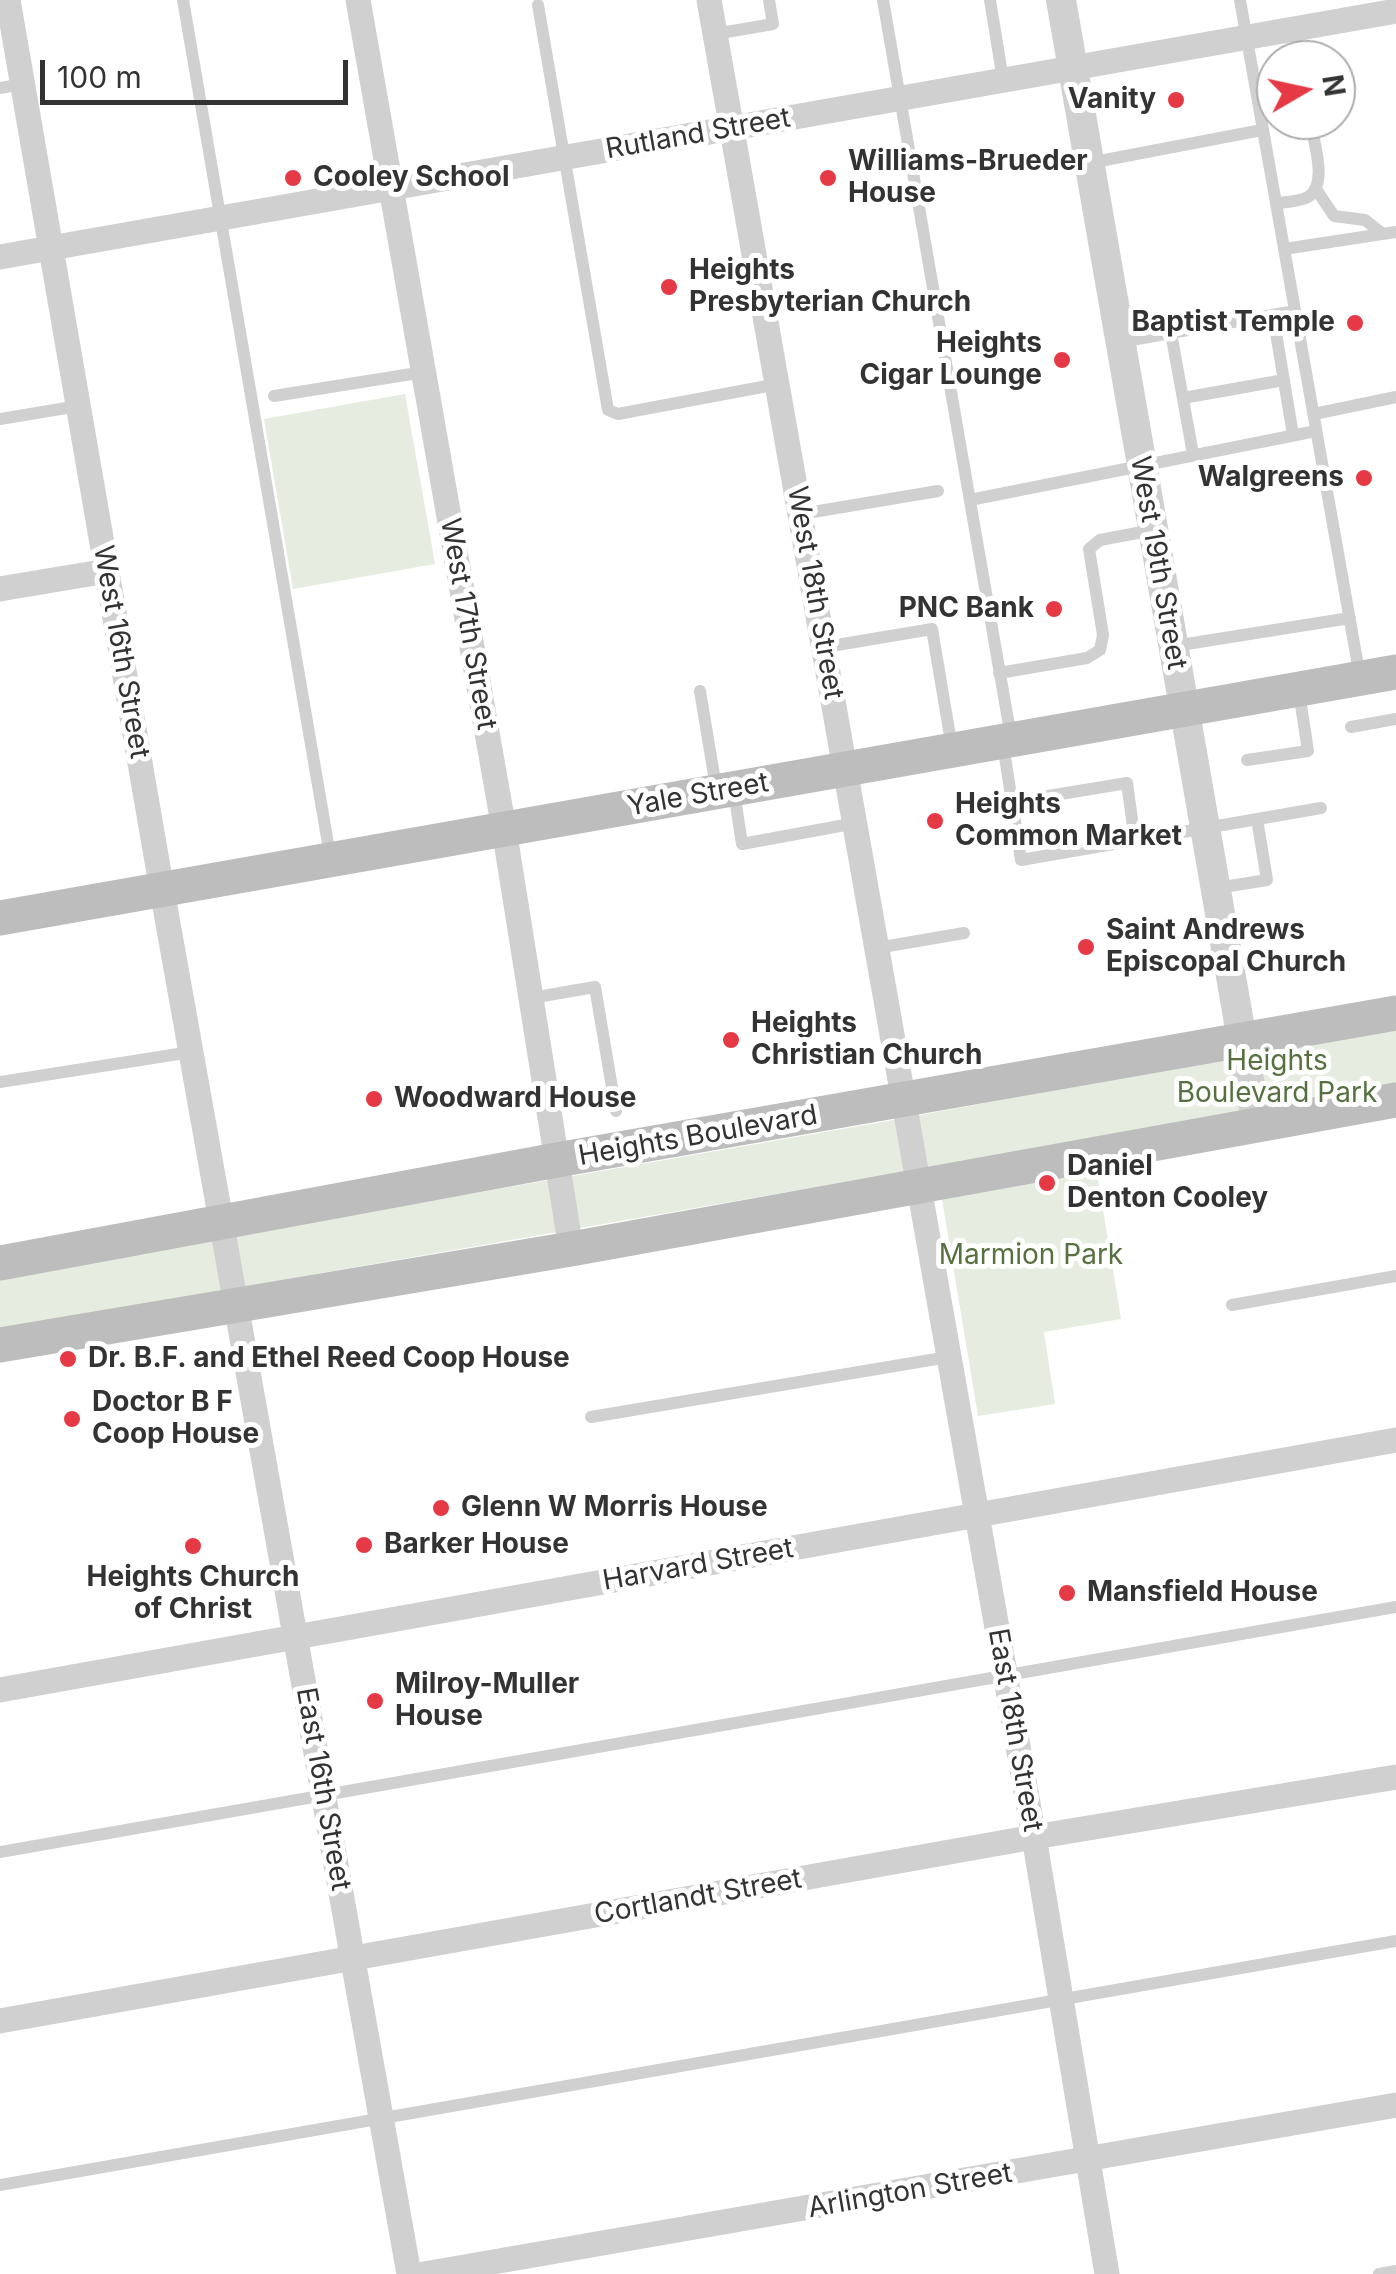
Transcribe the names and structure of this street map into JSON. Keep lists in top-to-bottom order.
{
  "streets": {
    "main road": ["Yale Street", "Heights Boulevard"],
    "street": [
      "Rutland Street",
      "West 19th Street",
      "West 18th Street",
      "West 17th Street",
      "West 16th Street",
      "Harvard Street",
      "East 18th Street",
      "East 16th Street",
      "Cortlandt Street",
      "Arlington Street"
    ]
  },
  "crossings": [
    ["Rutland Street", "West 19th Street"],
    ["Rutland Street", "West 18th Street"],
    ["Rutland Street", "West 17th Street"],
    ["Rutland Street", "West 16th Street"],
    ["West 19th Street", "Yale Street"],
    ["West 19th Street", "Heights Boulevard"],
    ["West 18th Street", "Yale Street"],
    ["West 18th Street", "Heights Boulevard"],
    ["West 18th Street", "East 18th Street"],
    ["West 17th Street", "Yale Street"],
    ["West 17th Street", "Heights Boulevard"],
    ["West 16th Street", "Yale Street"],
    ["West 16th Street", "Heights Boulevard"],
    ["West 16th Street", "East 16th Street"],
    ["Harvard Street", "East 18th Street"],
    ["Harvard Street", "East 16th Street"],
    ["East 18th Street", "Cortlandt Street"],
    ["East 18th Street", "Arlington Street"],
    ["East 16th Street", "Cortlandt Street"]
  ],
  "parks": ["Heights Boulevard Park", "Marmion Park"],
  "places": [
    "Vanity",
    "Cooley School",
    "Williams-Brueder House",
    "Heights Presbyterian Church",
    "Baptist Temple",
    "Heights Cigar Lounge",
    "Walgreens",
    "PNC Bank",
    "Heights Common Market",
    "Saint Andrews Episcopal Church",
    "Heights Christian Church",
    "Woodward House",
    "Daniel Denton Cooley",
    "Dr. B.F. and Ethel Reed Coop House",
    "Doctor B F Coop House",
    "Glenn W Morris House",
    "Barker House",
    "Heights Church of Christ",
    "Mansfield House",
    "Milroy-Muller House"
  ],
  "scale_bar": "100 m",
  "north": "right"
}
